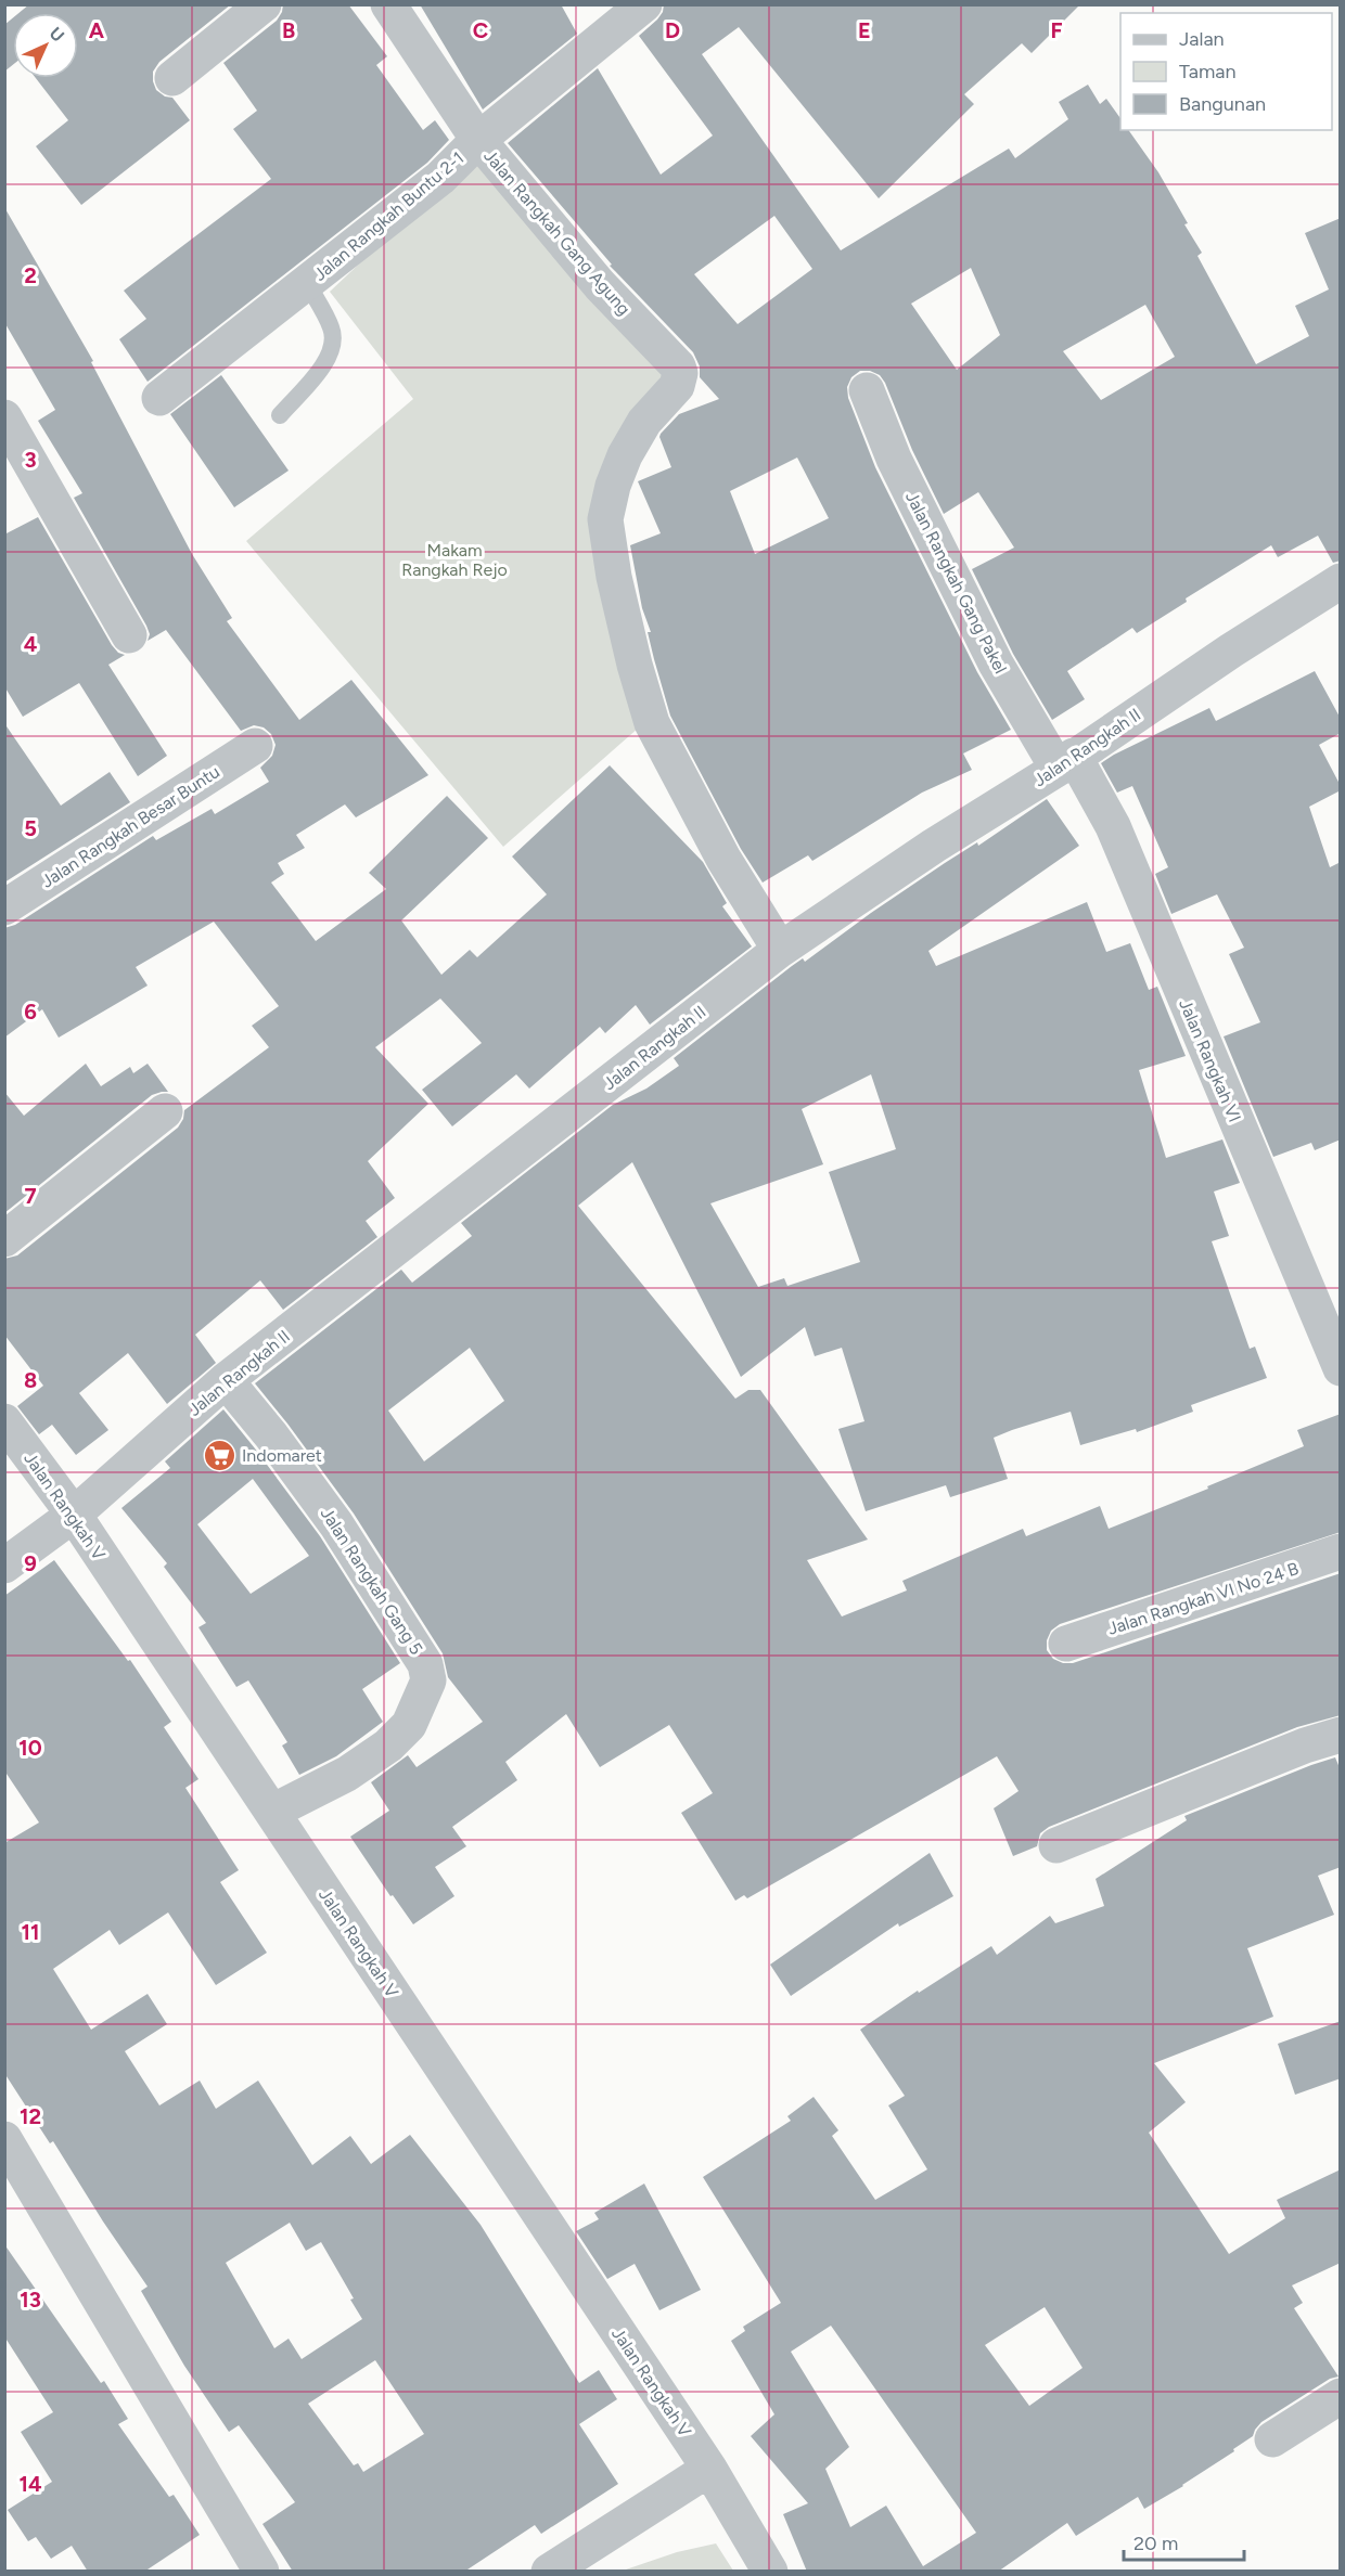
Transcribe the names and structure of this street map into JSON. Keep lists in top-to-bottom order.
{
  "streets": {
    "street": [
      "Jalan Rangkah Buntu 2-1",
      "Jalan Rangkah Gang Agung",
      "Jalan Rangkah Gang Pakel",
      "Jalan Rangkah II",
      "Jalan Rangkah Besar Buntu",
      "Jalan Rangkah VI",
      "Jalan Rangkah V",
      "Jalan Rangkah Gang 5",
      "Jalan Rangkah VI No 24 B"
    ]
  },
  "crossings": [
    ["Jalan Rangkah Buntu 2-1", "Jalan Rangkah Gang Agung"],
    ["Jalan Rangkah Gang Agung", "Jalan Rangkah II"],
    ["Jalan Rangkah Gang Pakel", "Jalan Rangkah II"],
    ["Jalan Rangkah Gang Pakel", "Jalan Rangkah VI"],
    ["Jalan Rangkah II", "Jalan Rangkah VI"],
    ["Jalan Rangkah II", "Jalan Rangkah V"],
    ["Jalan Rangkah II", "Jalan Rangkah Gang 5"],
    ["Jalan Rangkah V", "Jalan Rangkah Gang 5"]
  ],
  "parks": ["Makam Rangkah Rejo"],
  "places": {
    "supermarket": ["Indomaret"]
  },
  "legend": ["Jalan", "Taman", "Bangunan"],
  "scale_bar": "20 m",
  "north": "top right",
  "grid": {
    "columns": [
      "A",
      "B",
      "C",
      "D",
      "E",
      "F"
    ],
    "rows": [
      "2",
      "3",
      "4",
      "5",
      "6",
      "7",
      "8",
      "9",
      "10",
      "11",
      "12",
      "13",
      "14"
    ]
  }
}
